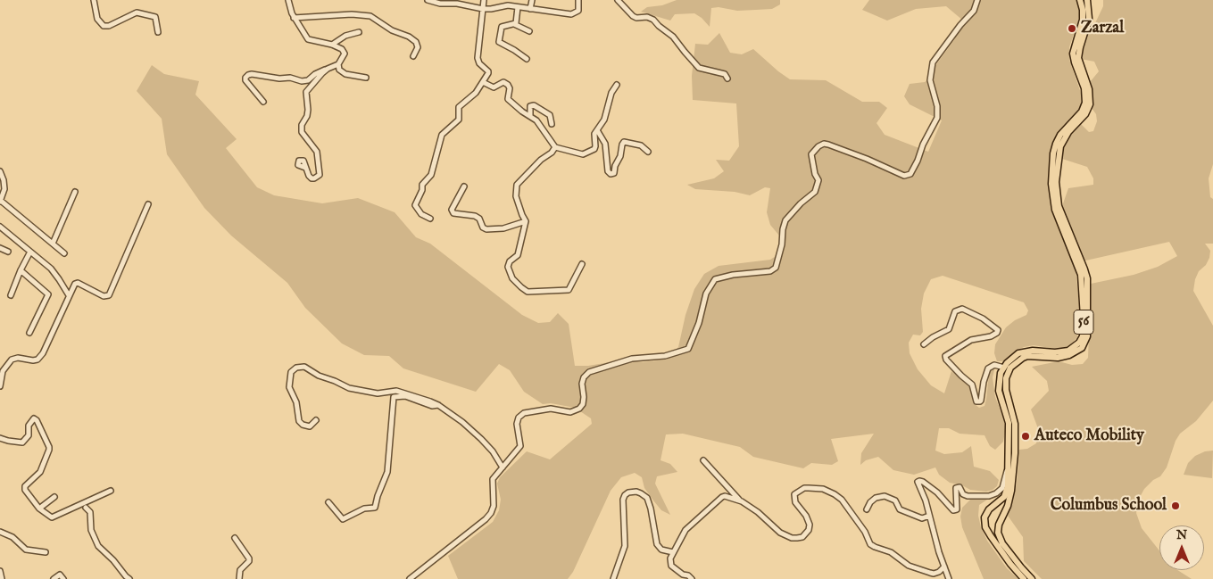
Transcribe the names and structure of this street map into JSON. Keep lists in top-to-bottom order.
{
  "streets": {
    "main road": ["56"]
  },
  "places": ["Zarzal", "Auteco Mobility", "Columbus School"],
  "north": "top"
}
